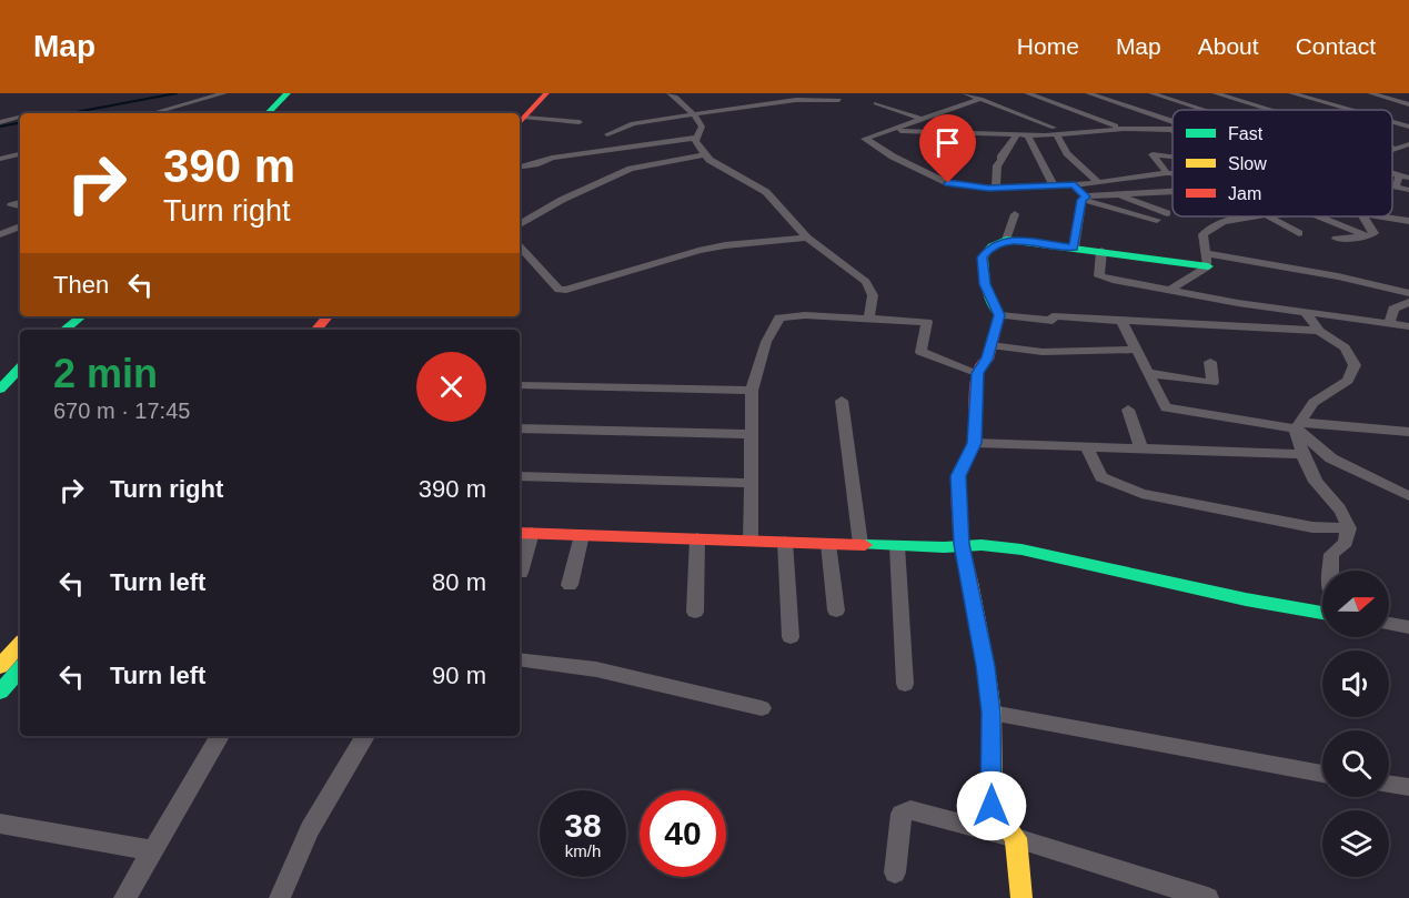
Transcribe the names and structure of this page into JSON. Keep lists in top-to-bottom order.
{
  "legend": ["Fast", "Slow", "Jam"],
  "north": "right",
  "page": {
    "header": "Map",
    "nav": [
      "Home",
      "Map",
      "About",
      "Contact"
    ],
    "turn": ["390 m", "Turn right"],
    "then": "Then",
    "heading": ["2 min", "670 m · 17:45"],
    "list": [
      {
        "name": "Turn right",
        "value": "390 m"
      },
      {
        "name": "Turn left",
        "value": "80 m"
      },
      {
        "name": "Turn left",
        "value": "90 m"
      }
    ],
    "speed": "38 km/h",
    "limit": "40"
  }
}
